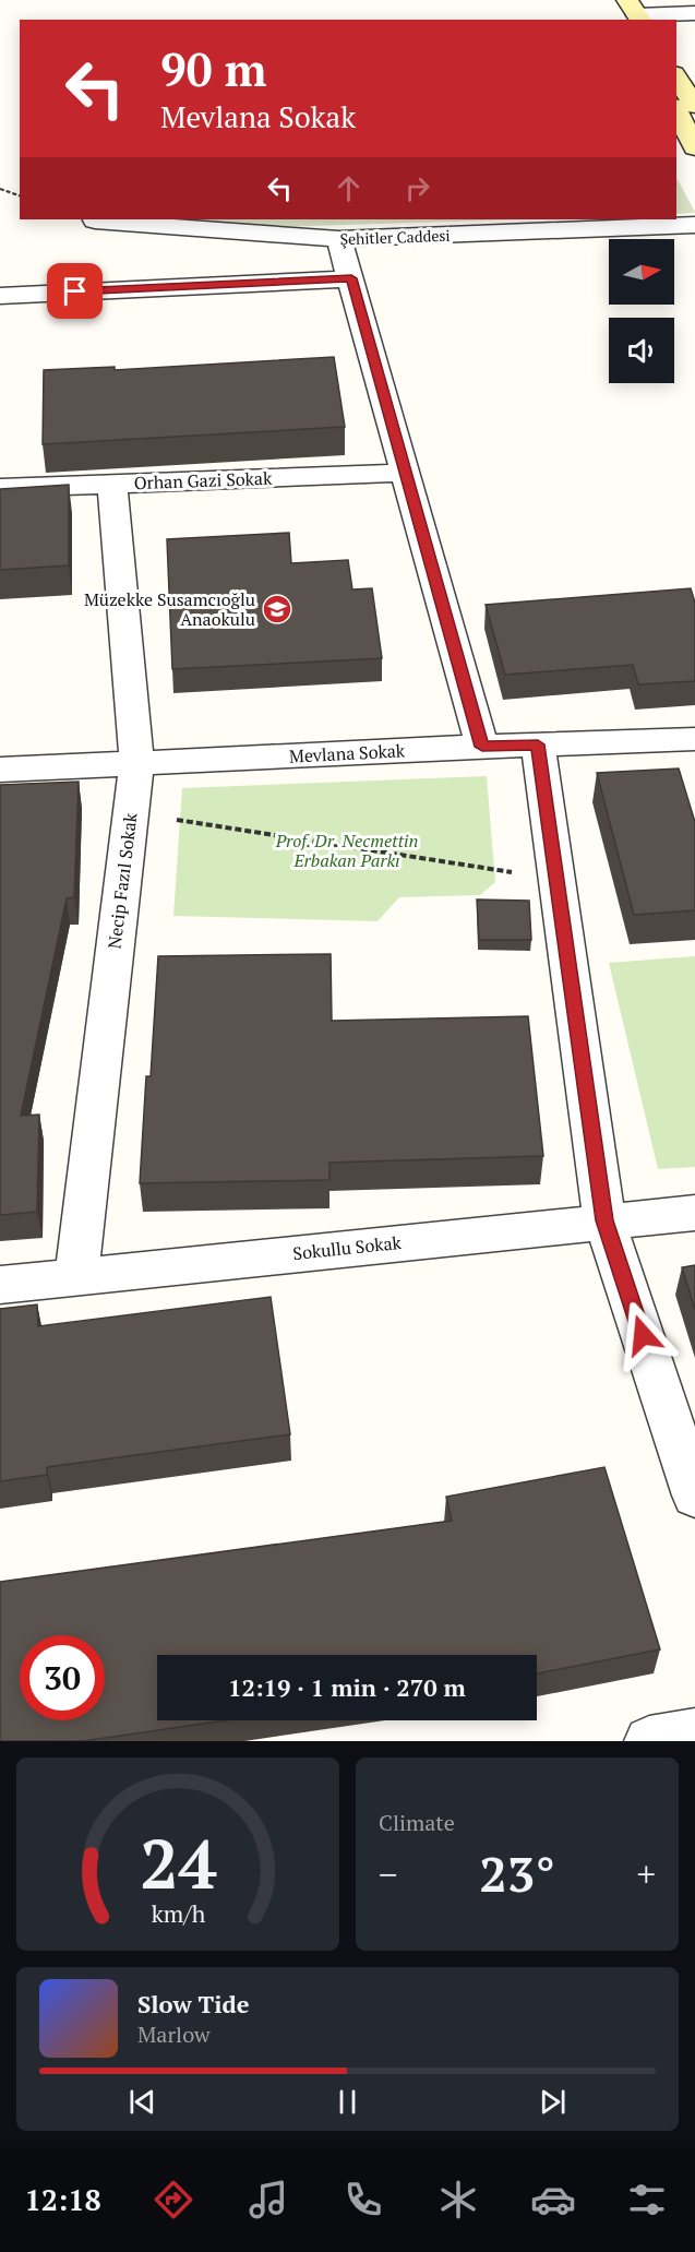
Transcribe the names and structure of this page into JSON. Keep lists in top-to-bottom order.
{
  "streets": {
    "street": [
      "Şehitler Caddesi",
      "Orhan Gazi Sokak",
      "Mevlana Sokak",
      "Necip Fazıl Sokak",
      "Sokullu Sokak"
    ]
  },
  "crossings": [
    ["Orhan Gazi Sokak", "Necip Fazıl Sokak"],
    ["Mevlana Sokak", "Necip Fazıl Sokak"],
    ["Necip Fazıl Sokak", "Sokullu Sokak"]
  ],
  "parks": ["Prof. Dr. Necmettin Erbakan Parkı"],
  "places": {
    "school or university": ["Müzekke Susamcıoğlu Anaokulu"]
  },
  "north": "right",
  "page": {
    "turn": ["90 m", "Mevlana Sokak"],
    "limit": "30",
    "trip": "12:19 · 1 min · 270 m",
    "tile": "Climate",
    "heat": ["−", "23°", "+"],
    "song": ["Slow Tide", "Marlow"],
    "tabs": "12:18",
    "gauge": ["24", "km/h"]
  }
}
